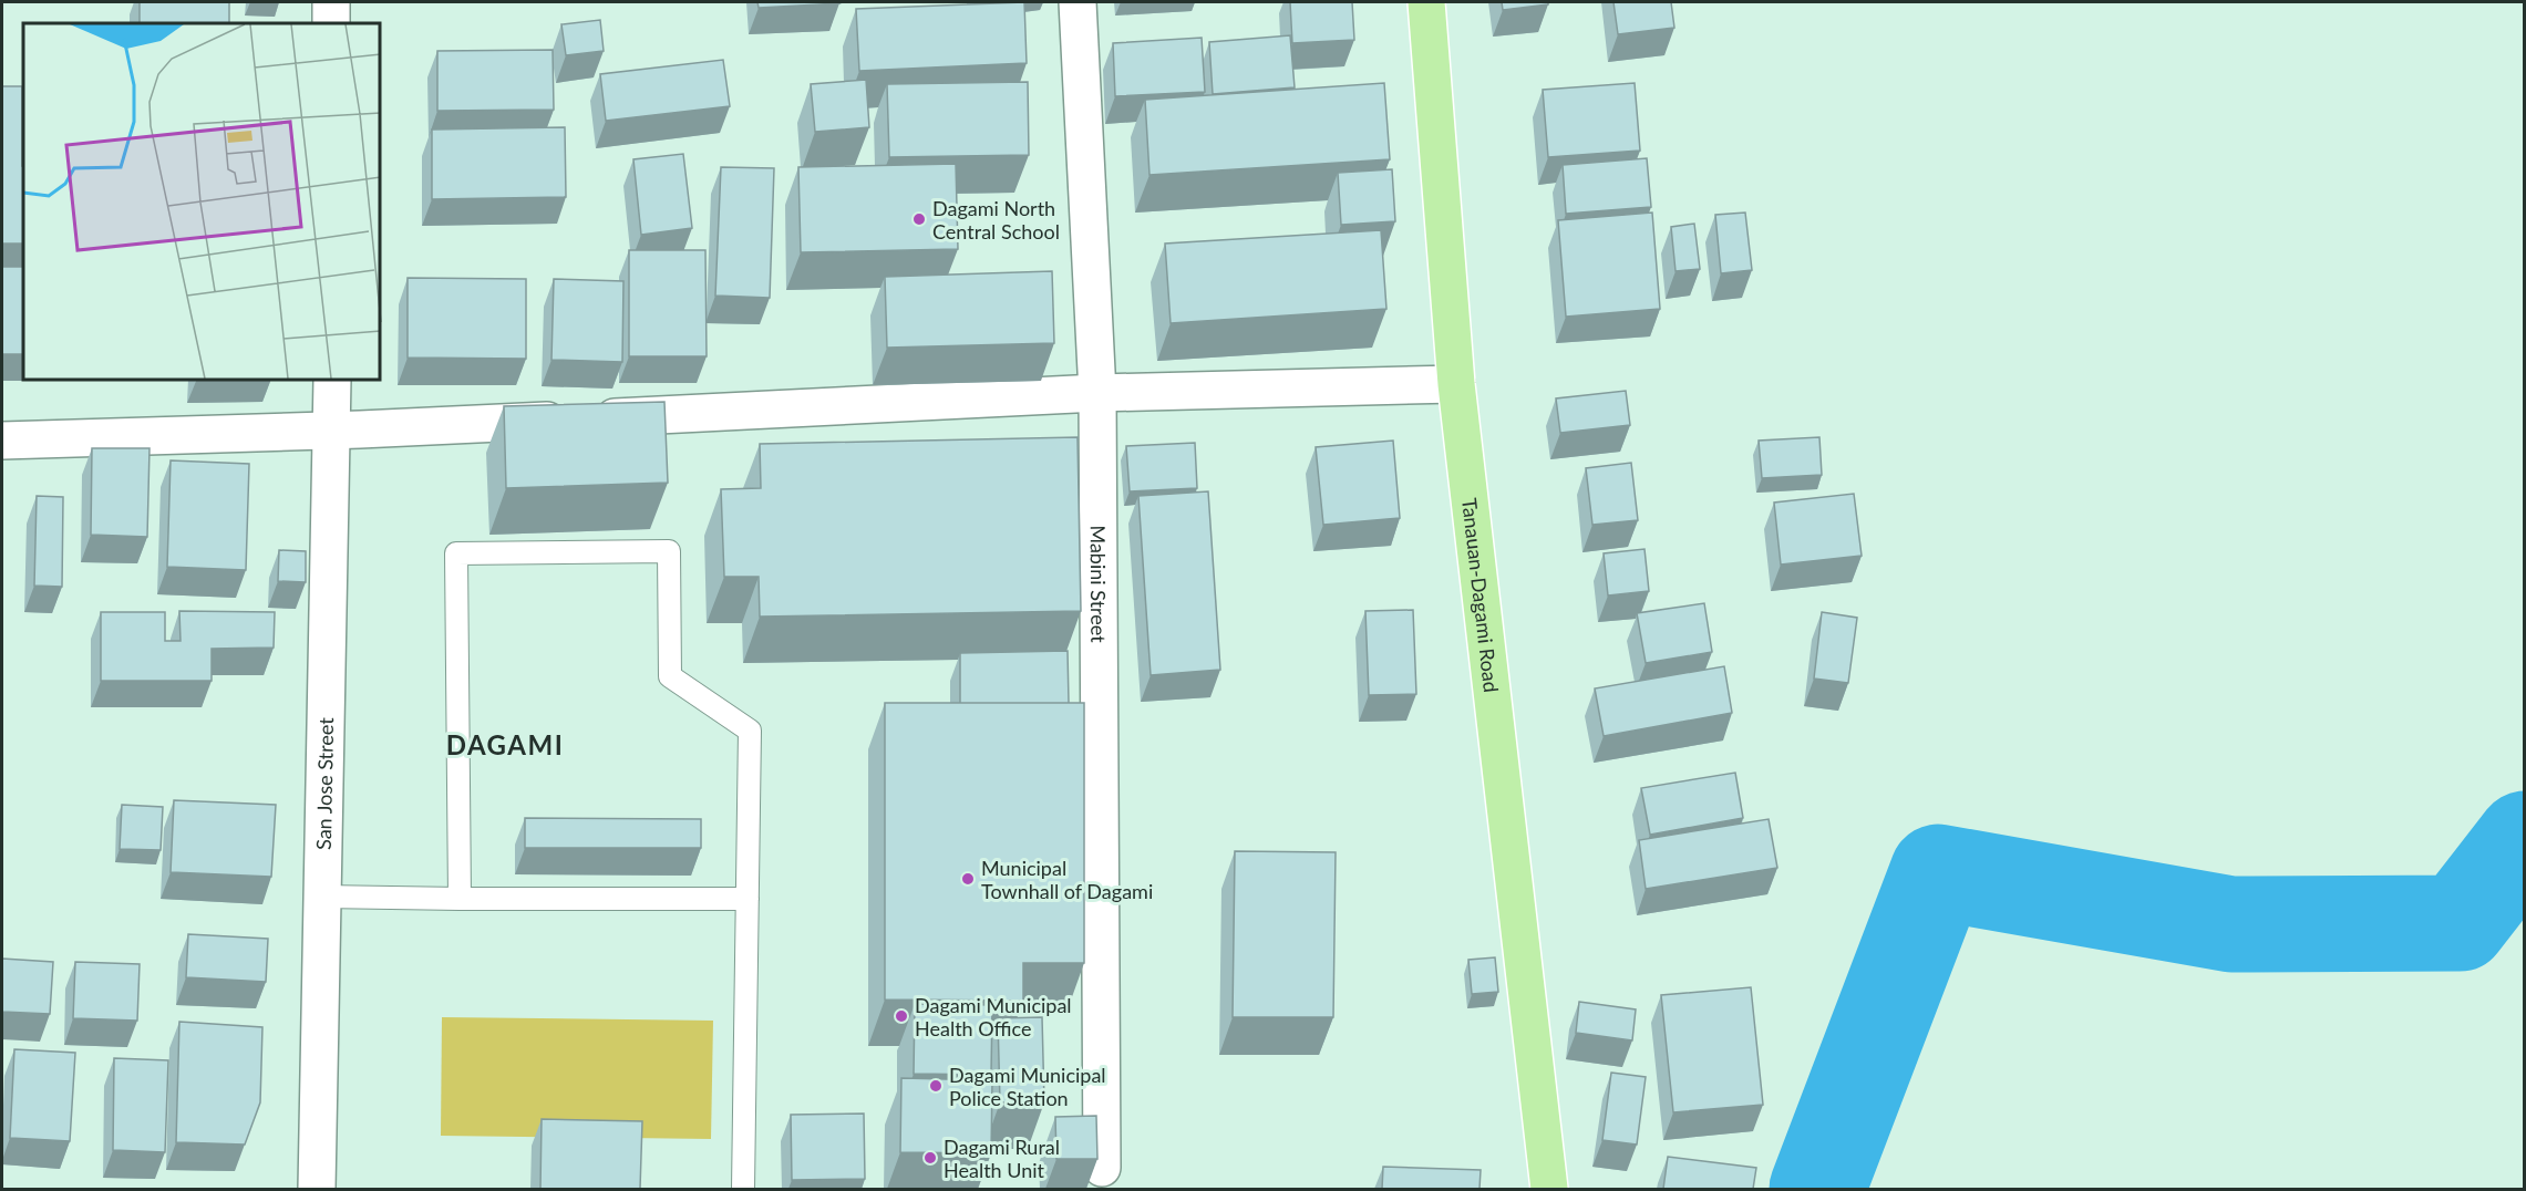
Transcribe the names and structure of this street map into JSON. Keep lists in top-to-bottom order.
{
  "streets": {
    "main road": ["Tanauan-Dagami Road"],
    "street": ["Mabini Street", "San Jose Street"]
  },
  "districts": ["DAGAMI"],
  "places": [
    "Dagami North Central School",
    "Municipal Townhall of Dagami",
    "Dagami Municipal Health Office",
    "Dagami Municipal Police Station",
    "Dagami Rural Health Unit"
  ]
}
